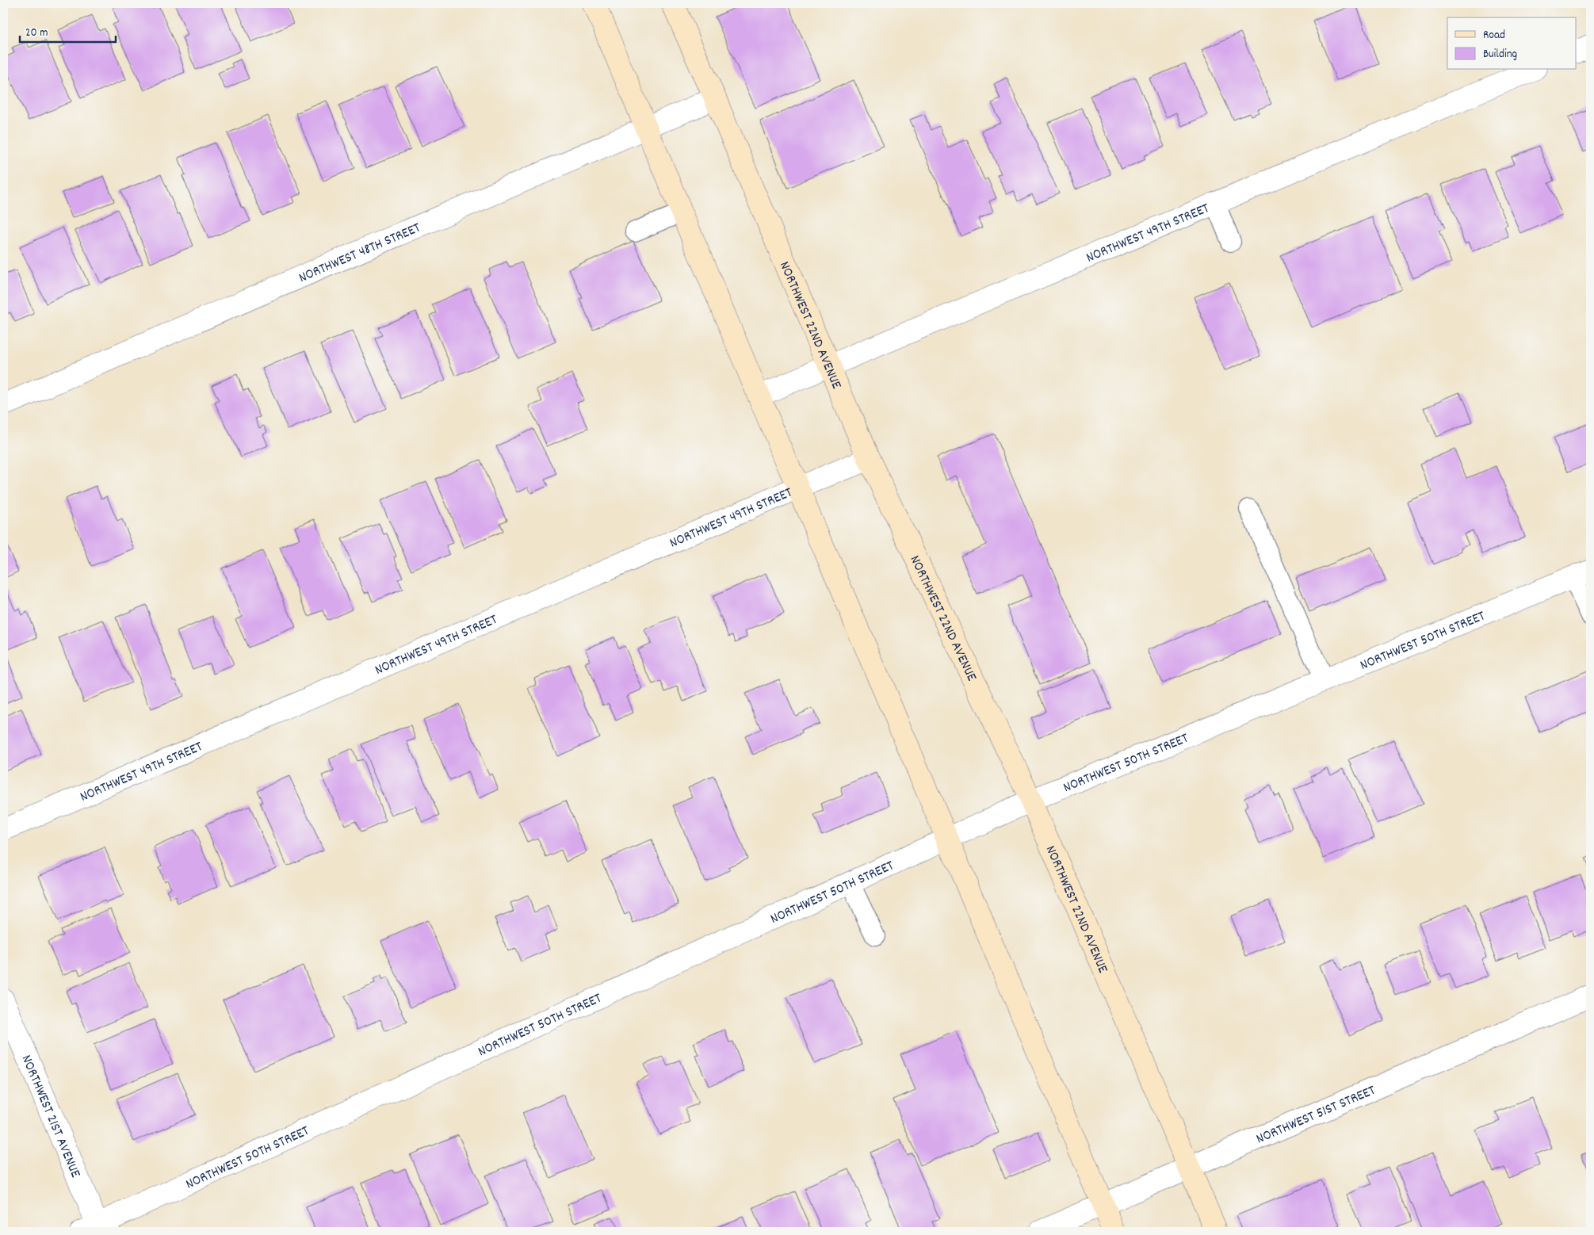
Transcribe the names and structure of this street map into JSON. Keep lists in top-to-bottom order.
{
  "streets": {
    "main road": ["NORTHWEST 22ND AVENUE"],
    "street": [
      "NORTHWEST 49TH STREET",
      "NORTHWEST 48TH STREET",
      "NORTHWEST 50TH STREET",
      "NORTHWEST 51ST STREET",
      "NORTHWEST 21ST AVENUE"
    ]
  },
  "crossings": [
    ["NORTHWEST 49TH STREET", "NORTHWEST 22ND AVENUE"],
    ["NORTHWEST 48TH STREET", "NORTHWEST 22ND AVENUE"],
    ["NORTHWEST 22ND AVENUE", "NORTHWEST 50TH STREET"],
    ["NORTHWEST 22ND AVENUE", "NORTHWEST 51ST STREET"],
    ["NORTHWEST 50TH STREET", "NORTHWEST 21ST AVENUE"]
  ],
  "legend": ["Road", "Building"],
  "scale_bar": "20 m"
}
